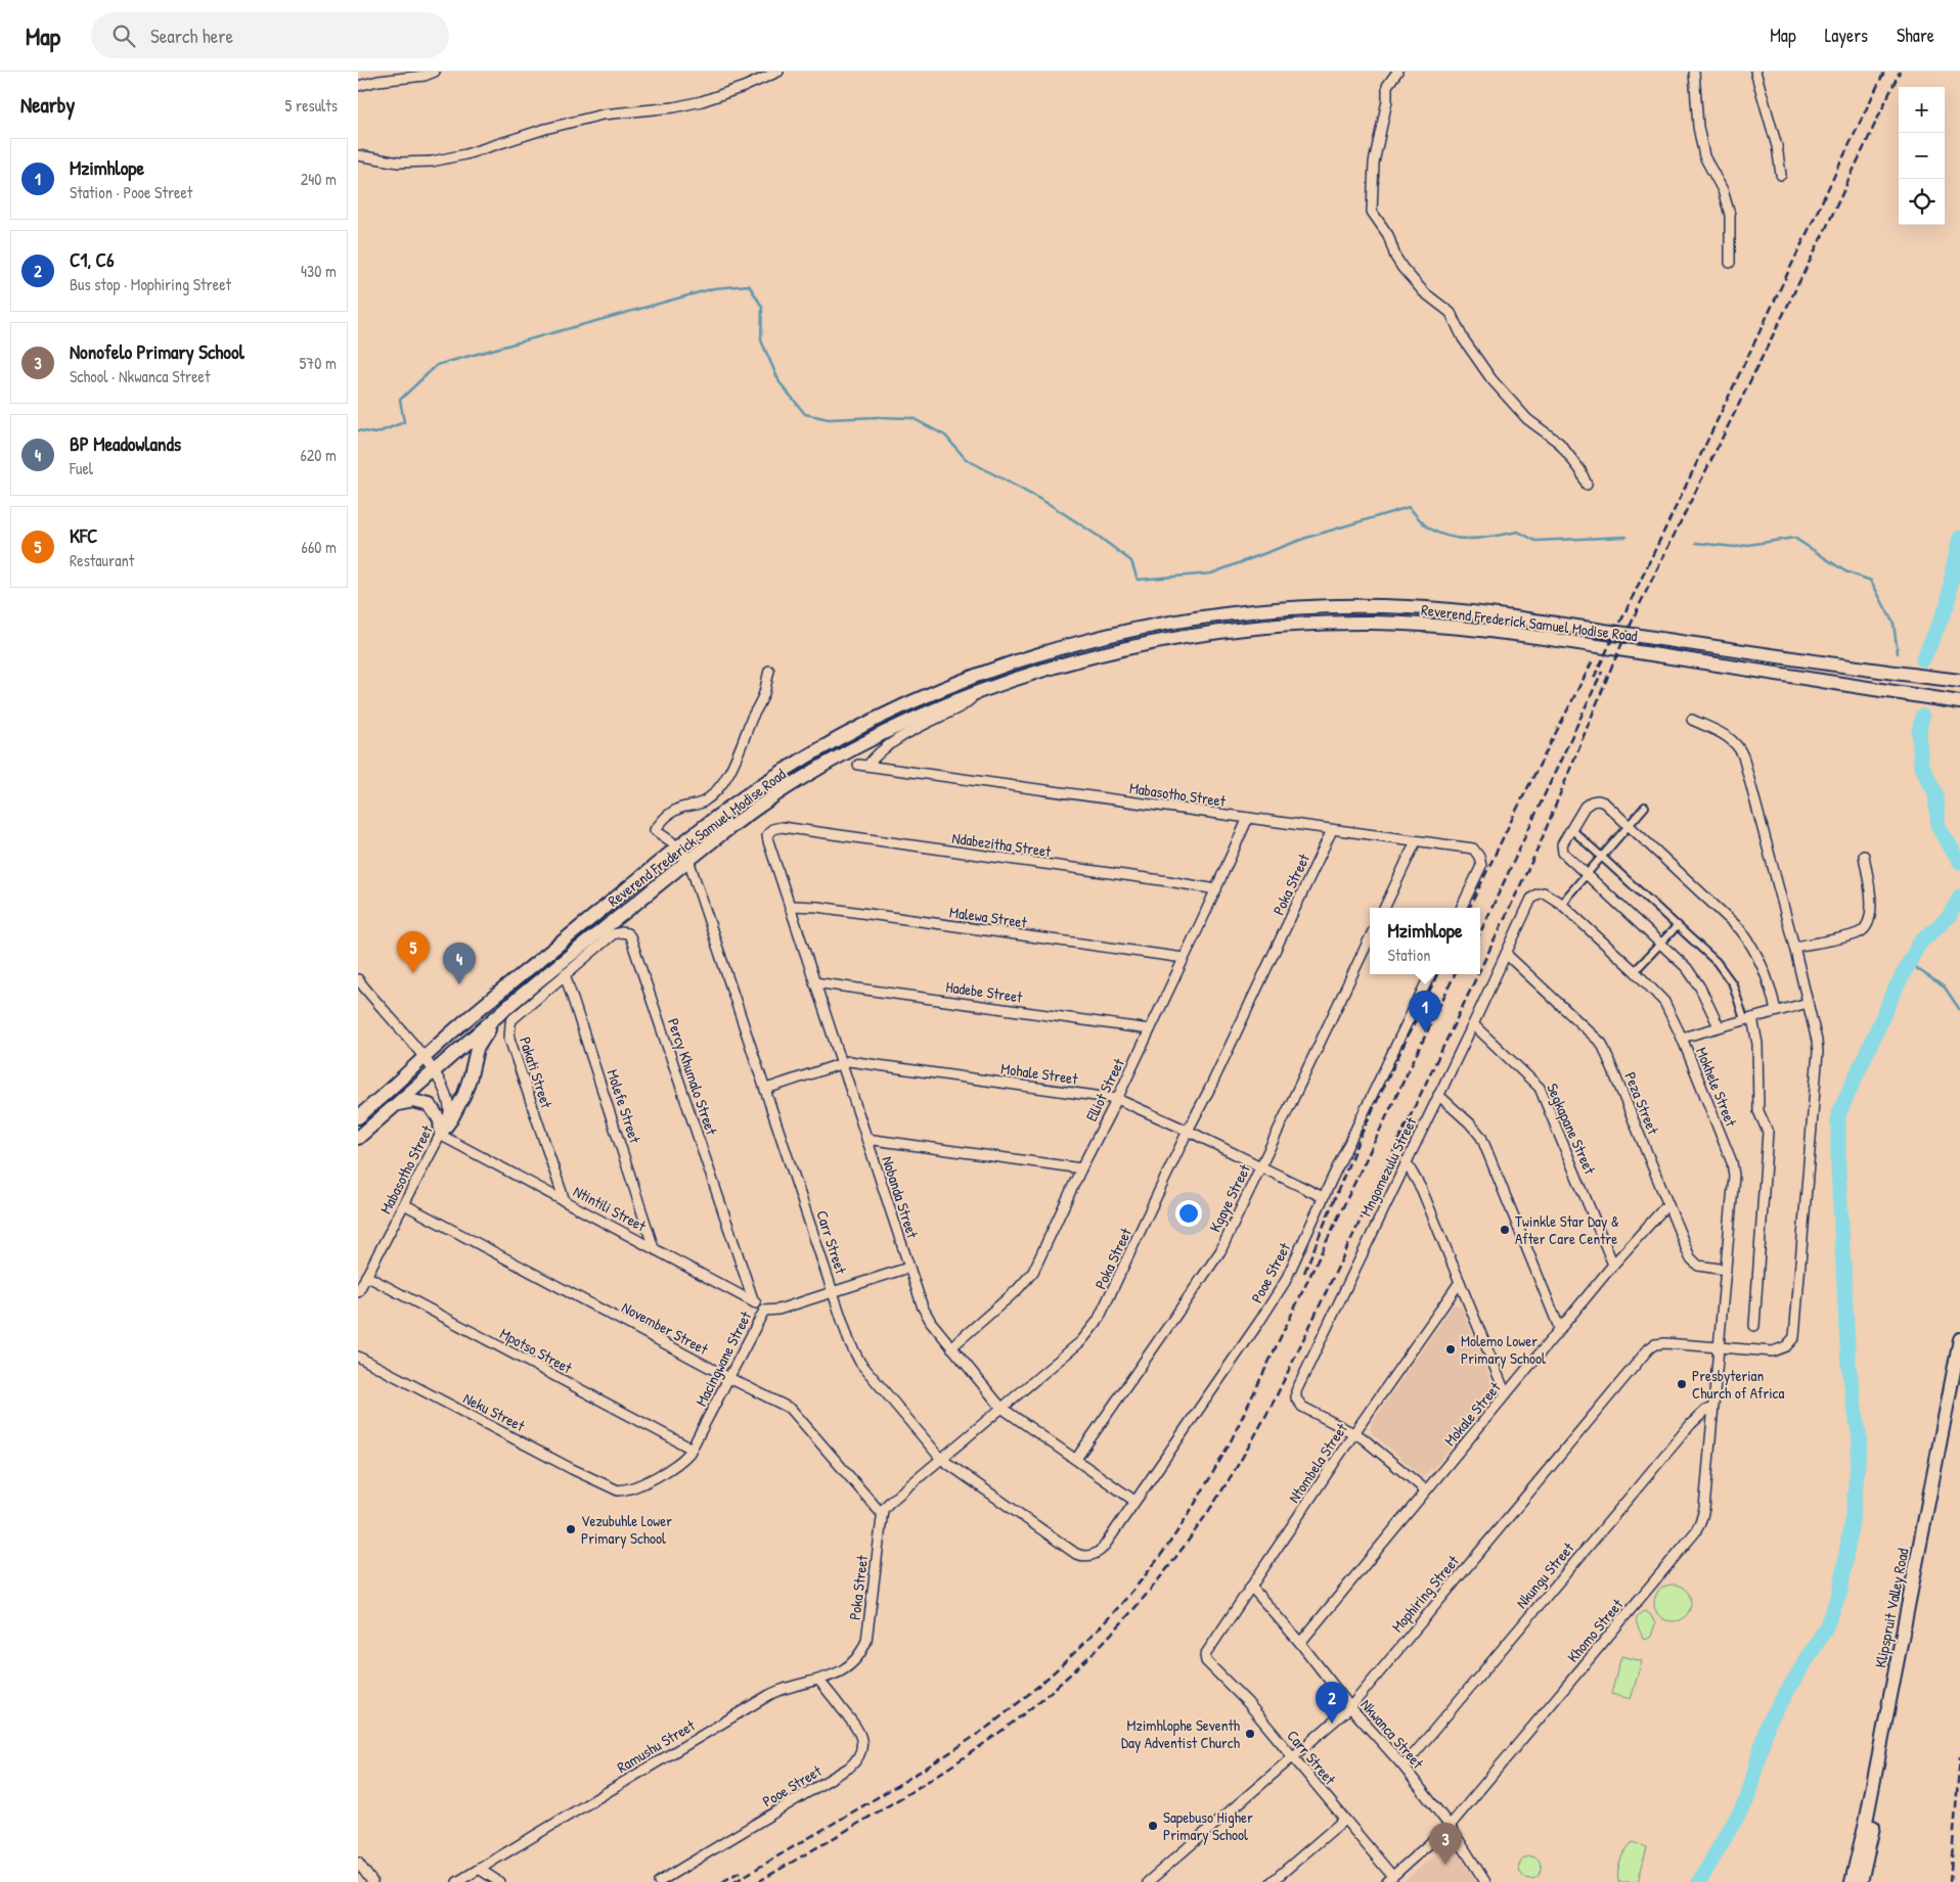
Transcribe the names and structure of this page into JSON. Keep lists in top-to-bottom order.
{
  "streets": {
    "main road": ["Reverend Frederick Samuel Modise Road", "Klipspruit Valley Road"],
    "street": [
      "Mabasotho Street",
      "Ndabezitha Street",
      "Poka Street",
      "Malewa Street",
      "Hadebe Street",
      "Pakati Street",
      "Mohale Street",
      "Percy Khumalo Street",
      "Mokhele Street",
      "Elliot Street",
      "Peza Street",
      "Molefe Street",
      "Segkapane Street",
      "Mngomezulu Street",
      "Nobanda Street",
      "Kgaye Street",
      "Ntintili Street",
      "Carr Street",
      "Pooe Street",
      "November Street",
      "Mpotso Street",
      "Macingwane Street",
      "Neku Street",
      "Mokale Street",
      "Ntombela Street",
      "Nkungu Street",
      "Mophiring Street",
      "Khomo Street",
      "Nkwanca Street",
      "Ramushu Street"
    ]
  },
  "crossings": [
    ["Reverend Frederick Samuel Modise Road", "Mabasotho Street"],
    ["Reverend Frederick Samuel Modise Road", "Carr Street"],
    ["Mabasotho Street", "Poka Street"],
    ["Mabasotho Street", "Elliot Street"],
    ["Mabasotho Street", "Ntintili Street"],
    ["Mabasotho Street", "November Street"],
    ["Mabasotho Street", "Mpotso Street"],
    ["Ndabezitha Street", "Elliot Street"],
    ["Ndabezitha Street", "Nobanda Street"],
    ["Poka Street", "Mohale Street"],
    ["Poka Street", "Nobanda Street"],
    ["Poka Street", "Carr Street"],
    ["Poka Street", "November Street"],
    ["Poka Street", "Ramushu Street"],
    ["Malewa Street", "Elliot Street"],
    ["Malewa Street", "Nobanda Street"],
    ["Hadebe Street", "Elliot Street"],
    ["Hadebe Street", "Nobanda Street"],
    ["Pakati Street", "Percy Khumalo Street"],
    ["Pakati Street", "Molefe Street"],
    ["Pakati Street", "Ntintili Street"],
    ["Mohale Street", "Elliot Street"],
    ["Mohale Street", "Nobanda Street"],
    ["Mohale Street", "Kgaye Street"],
    ["Mohale Street", "Carr Street"],
    ["Mohale Street", "Pooe Street"],
    ["Percy Khumalo Street", "Molefe Street"],
    ["Percy Khumalo Street", "Ntintili Street"],
    ["Mokhele Street", "Peza Street"],
    ["Mokhele Street", "Mngomezulu Street"],
    ["Mokhele Street", "Mophiring Street"],
    ["Mokhele Street", "Khomo Street"],
    ["Elliot Street", "Nobanda Street"],
    ["Peza Street", "Mngomezulu Street"],
    ["Peza Street", "Mokale Street"],
    ["Molefe Street", "Ntintili Street"],
    ["Segkapane Street", "Mngomezulu Street"],
    ["Segkapane Street", "Mokale Street"],
    ["Mngomezulu Street", "Ntombela Street"],
    ["Nobanda Street", "Kgaye Street"],
    ["Nobanda Street", "Pooe Street"],
    ["Nobanda Street", "Macingwane Street"],
    ["Ntintili Street", "Macingwane Street"],
    ["Carr Street", "Pooe Street"],
    ["Carr Street", "Macingwane Street"],
    ["Carr Street", "Ntombela Street"],
    ["Carr Street", "Mophiring Street"],
    ["Carr Street", "Khomo Street"],
    ["Pooe Street", "Ramushu Street"],
    ["November Street", "Macingwane Street"],
    ["Mpotso Street", "Macingwane Street"],
    ["Macingwane Street", "Neku Street"],
    ["Mokale Street", "Nkwanca Street"],
    ["Ntombela Street", "Nkwanca Street"],
    ["Nkungu Street", "Khomo Street"],
    ["Nkungu Street", "Nkwanca Street"],
    ["Mophiring Street", "Khomo Street"],
    ["Mophiring Street", "Nkwanca Street"],
    ["Khomo Street", "Nkwanca Street"]
  ],
  "places": [
    "Twinkle Star Day & After Care Centre",
    "Molemo Lower Primary School",
    "Presbyterian Church of Africa",
    "Vezubuhle Lower Primary School",
    "Mzimhlophe Seventh Day Adventist Church",
    "Sapebuso Higher Primary School"
  ],
  "page": {
    "header": "Map",
    "search": "Search here",
    "nav": ["Map", "Layers", "Share"],
    "heading": ["Nearby", "5 results"],
    "map_buttons": ["+", "−"],
    "list": [
      {
        "mark": "1",
        "name": "Mzimhlope",
        "note": "Station · Pooe Street",
        "value": "240 m"
      },
      {
        "mark": "2",
        "name": "C1, C6",
        "note": "Bus stop · Mophiring Street",
        "value": "430 m"
      },
      {
        "mark": "3",
        "name": "Nonofelo Primary School",
        "note": "School · Nkwanca Street",
        "value": "570 m"
      },
      {
        "mark": "4",
        "name": "BP Meadowlands",
        "note": "Fuel",
        "value": "620 m"
      },
      {
        "mark": "5",
        "name": "KFC",
        "note": "Restaurant",
        "value": "660 m"
      }
    ],
    "popup": ["Mzimhlope", "Station"],
    "pins": [
      "5",
      "4",
      "1",
      "2",
      "3"
    ]
  }
}
